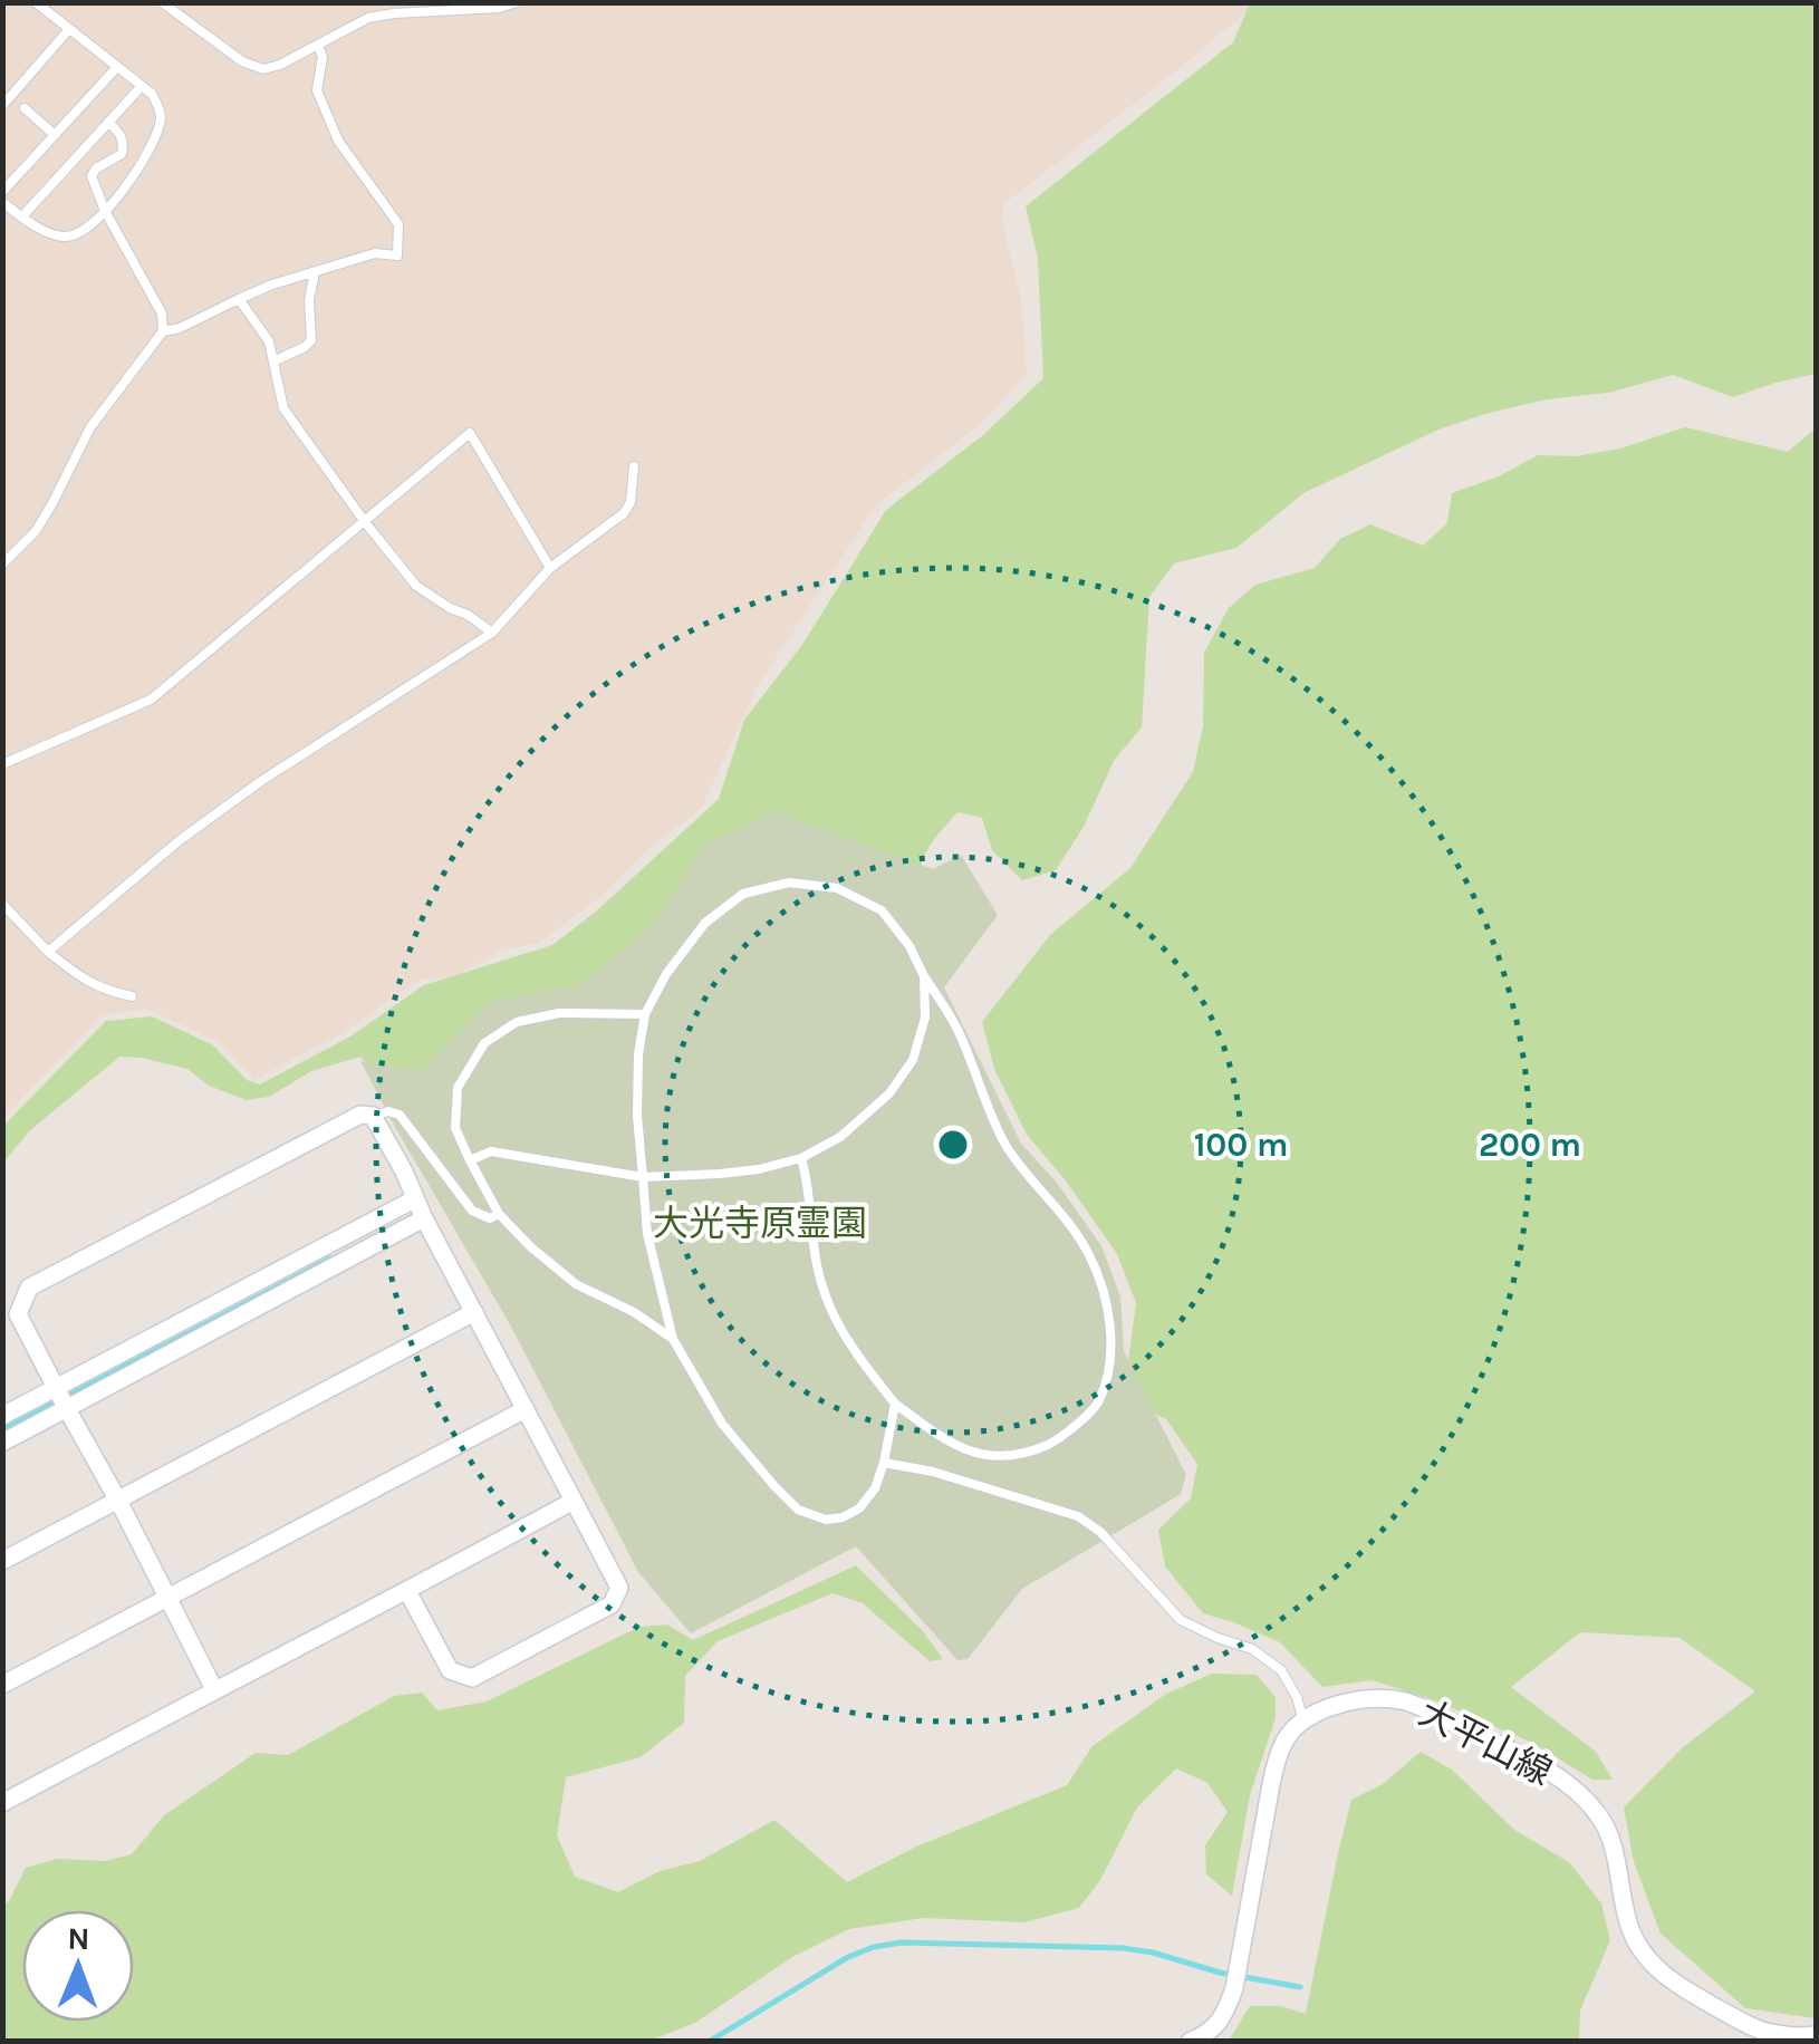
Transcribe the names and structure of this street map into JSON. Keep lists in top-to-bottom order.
{
  "streets": {
    "street": ["大平山線"]
  },
  "parks": ["大光寺原霊園"],
  "north": "top",
  "rings": ["100 m", "200 m"]
}
